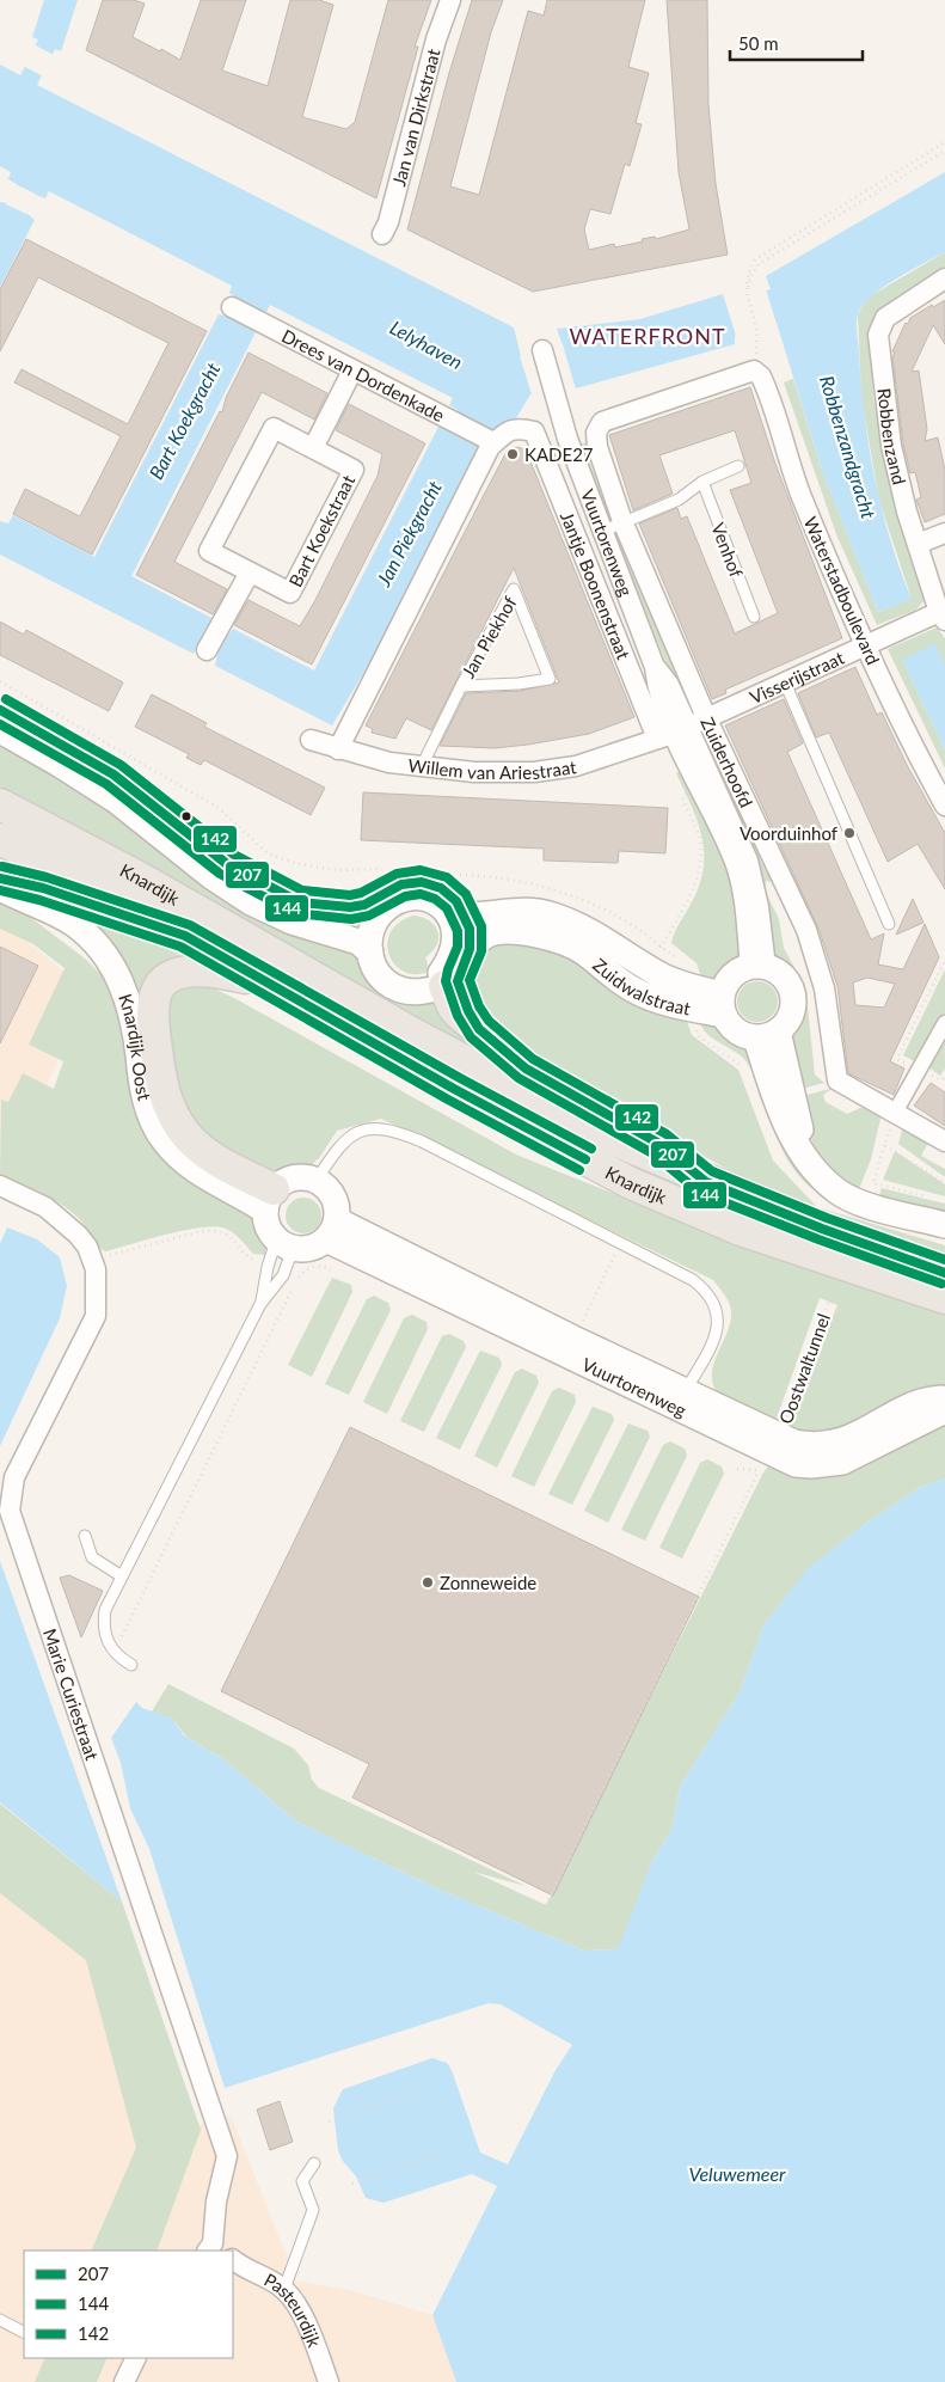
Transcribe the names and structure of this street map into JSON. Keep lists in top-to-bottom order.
{
  "streets": {
    "main road": ["Knardijk"],
    "street": [
      "Jan van Dirkstraat",
      "Drees van Dordenkade",
      "Robbenzand",
      "Bart Koekstraat",
      "Vuurtorenweg",
      "Jantje Boonenstraat",
      "Waterstadboulevard",
      "Visserijstraat",
      "Zuiderhoofd",
      "Willem van Ariestraat",
      "Zuidwalstraat",
      "Knardijk Oost",
      "Marie Curiestraat",
      "Pasteurdijk"
    ],
    "lane": ["Venhof", "Jan Piekhof"],
    "path": ["Oostwaltunnel"]
  },
  "crossings": [
    ["Drees van Dordenkade", "Jantje Boonenstraat"],
    ["Robbenzand", "Visserijstraat"],
    ["Vuurtorenweg", "Jantje Boonenstraat"],
    ["Vuurtorenweg", "Visserijstraat"],
    ["Vuurtorenweg", "Willem van Ariestraat"],
    ["Vuurtorenweg", "Zuidwalstraat"],
    ["Vuurtorenweg", "Knardijk Oost"],
    ["Vuurtorenweg", "Oostwaltunnel"],
    ["Jantje Boonenstraat", "Visserijstraat"],
    ["Jantje Boonenstraat", "Willem van Ariestraat"],
    ["Waterstadboulevard", "Visserijstraat"],
    ["Jan Piekhof", "Willem van Ariestraat"],
    ["Visserijstraat", "Zuiderhoofd"],
    ["Visserijstraat", "Willem van Ariestraat"]
  ],
  "districts": ["WATERFRONT"],
  "water": [
    "Lelyhaven",
    "Bart Koekgracht",
    "Robbenzandgracht",
    "Jan Piekgracht",
    "Veluwemeer"
  ],
  "places": ["KADE27", "Voorduinhof", "Zonneweide"],
  "lines": ["transit line 142", "transit line 207", "transit line 144"],
  "legend": ["207", "144", "142"],
  "scale_bar": "50 m"
}
